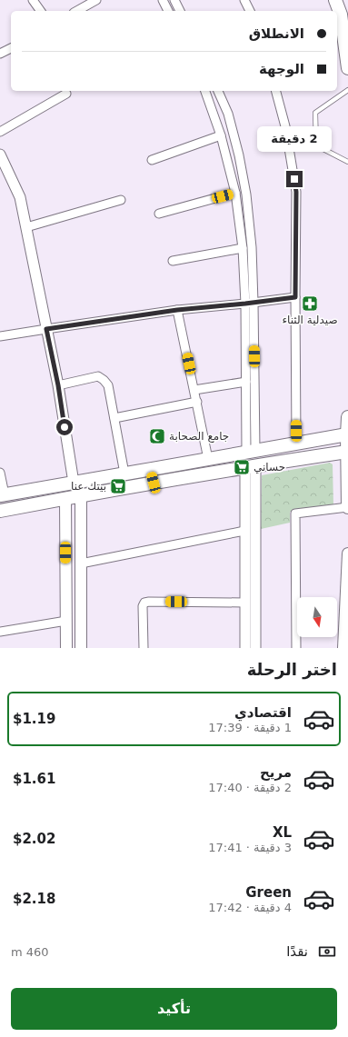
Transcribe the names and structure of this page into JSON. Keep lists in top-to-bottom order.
{
  "places": {
    "pharmacy": ["صيدلية الثناء"],
    "mosque": ["جامع الصحابة"],
    "supermarket": ["حساني", "بيتك عنا"]
  },
  "north": "bottom",
  "page": {
    "banner": ["الانطلاق", "الوجهة"],
    "bubble": "2 دقيقة",
    "heading": "اختر الرحلة",
    "list": [
      {
        "name": "اقتصادي",
        "note": "1 دقيقة · 17:39",
        "value": "$1.19"
      },
      {
        "name": "مريح",
        "note": "2 دقيقة · 17:40",
        "value": "$1.61"
      },
      {
        "name": "XL",
        "note": "3 دقيقة · 17:41",
        "value": "$2.02"
      },
      {
        "name": "Green",
        "note": "4 دقيقة · 17:42",
        "value": "$2.18"
      }
    ],
    "pay": ["نقدًا", "460 m"],
    "buttons": "تأكيد"
  }
}
